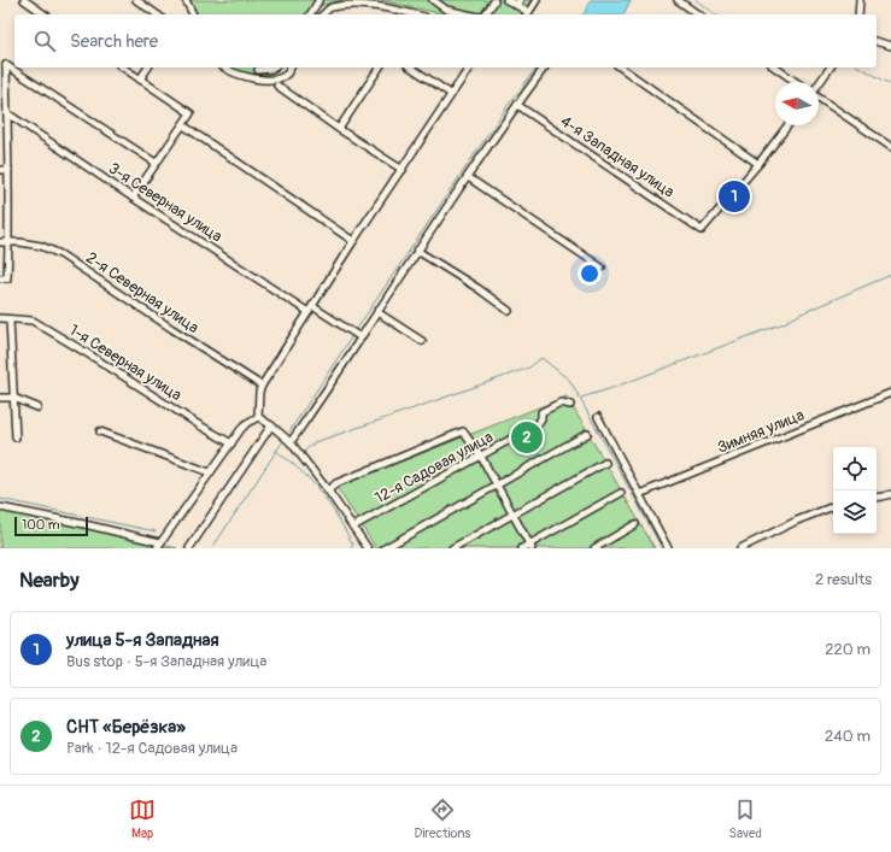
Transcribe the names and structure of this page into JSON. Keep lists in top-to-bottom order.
{
  "streets": {
    "street": [
      "4-я Западная улица",
      "3-я Северная улица",
      "2-я Северная улица",
      "1-я Северная улица",
      "Зимняя улица",
      "12-я Садовая улица"
    ]
  },
  "scale_bar": "100 m",
  "north": "left",
  "page": {
    "search": "Search here",
    "pins": ["1", "2"],
    "scale": "100 m",
    "heading": ["Nearby", "2 results"],
    "list": [
      {
        "mark": "1",
        "name": "улица 5-я Западная",
        "note": "Bus stop · 5-я Западная улица",
        "value": "220 m"
      },
      {
        "mark": "2",
        "name": "СНТ «Берёзка»",
        "note": "Park · 12-я Садовая улица",
        "value": "240 m"
      }
    ],
    "nav": ["Map", "Directions", "Saved"]
  }
}
